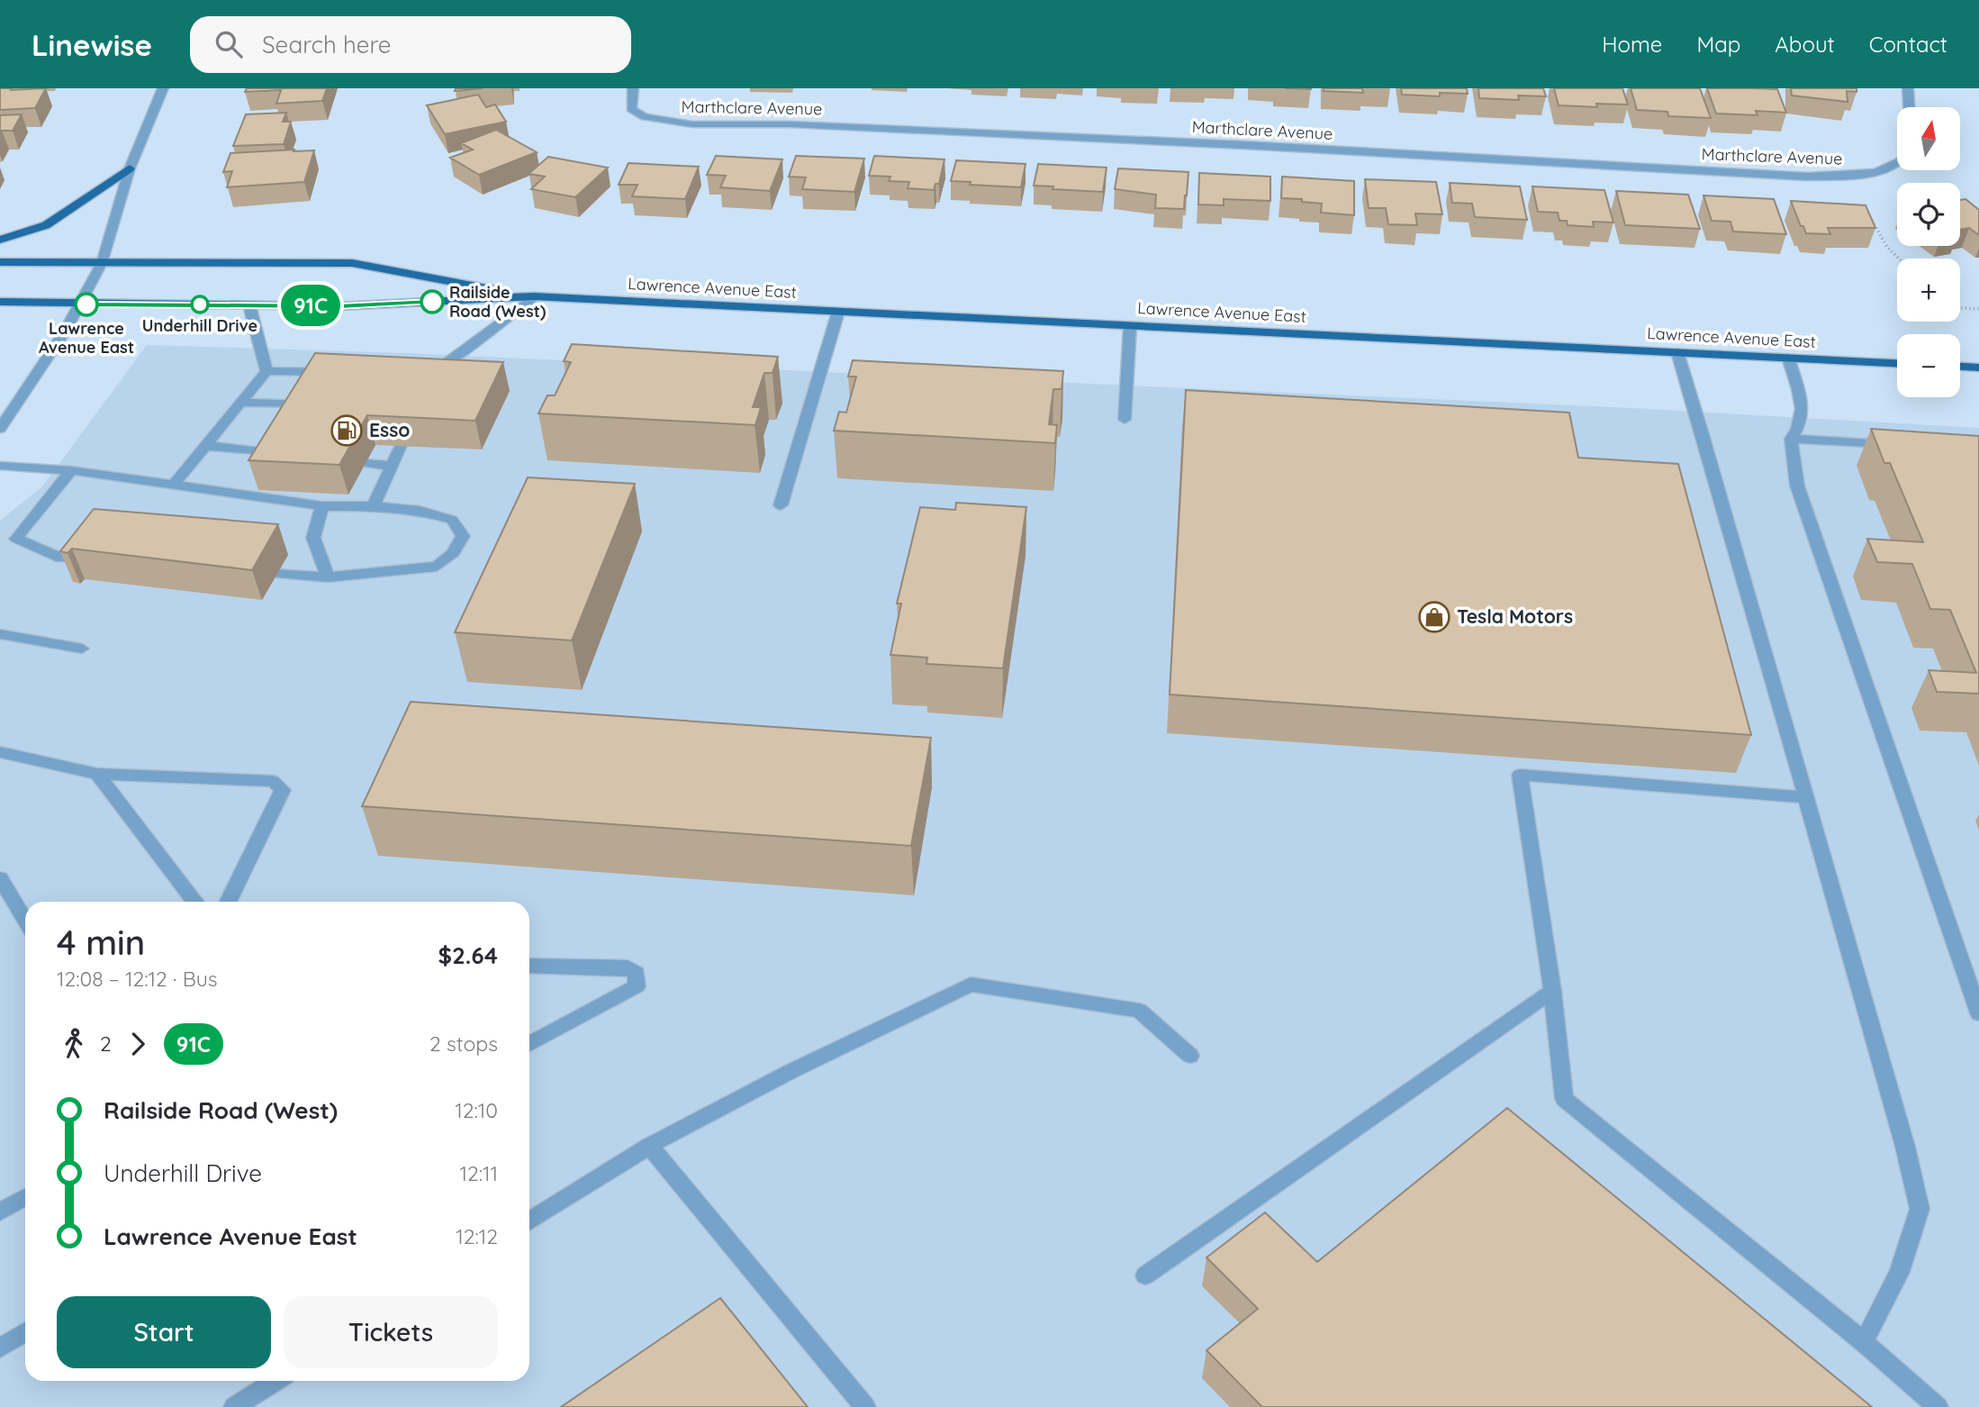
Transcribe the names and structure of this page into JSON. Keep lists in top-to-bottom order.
{
  "streets": {
    "main road": ["Lawrence Avenue East"],
    "street": ["Marthclare Avenue"]
  },
  "places": {
    "other": ["Railside Road (West)", "Lawrence Avenue East", "Underhill Drive"],
    "fuel station": ["Esso"],
    "shop": ["Tesla Motors"]
  },
  "lines": ["bus line 91C"],
  "north": "top",
  "page": {
    "header": "Linewise",
    "search": "Search here",
    "nav": [
      "Home",
      "Map",
      "About",
      "Contact"
    ],
    "on_map": "91C",
    "map_buttons": ["+", "−"],
    "heading": ["4 min", "12:08 – 12:12 · Bus", "$2.64"],
    "legs": ["2", "91C", "2 stops"],
    "list": [
      {
        "name": "Railside Road (West)",
        "value": "12:10"
      },
      {
        "name": "Underhill Drive",
        "value": "12:11"
      },
      {
        "name": "Lawrence Avenue East",
        "value": "12:12"
      }
    ],
    "buttons": ["Start", "Tickets"]
  }
}
